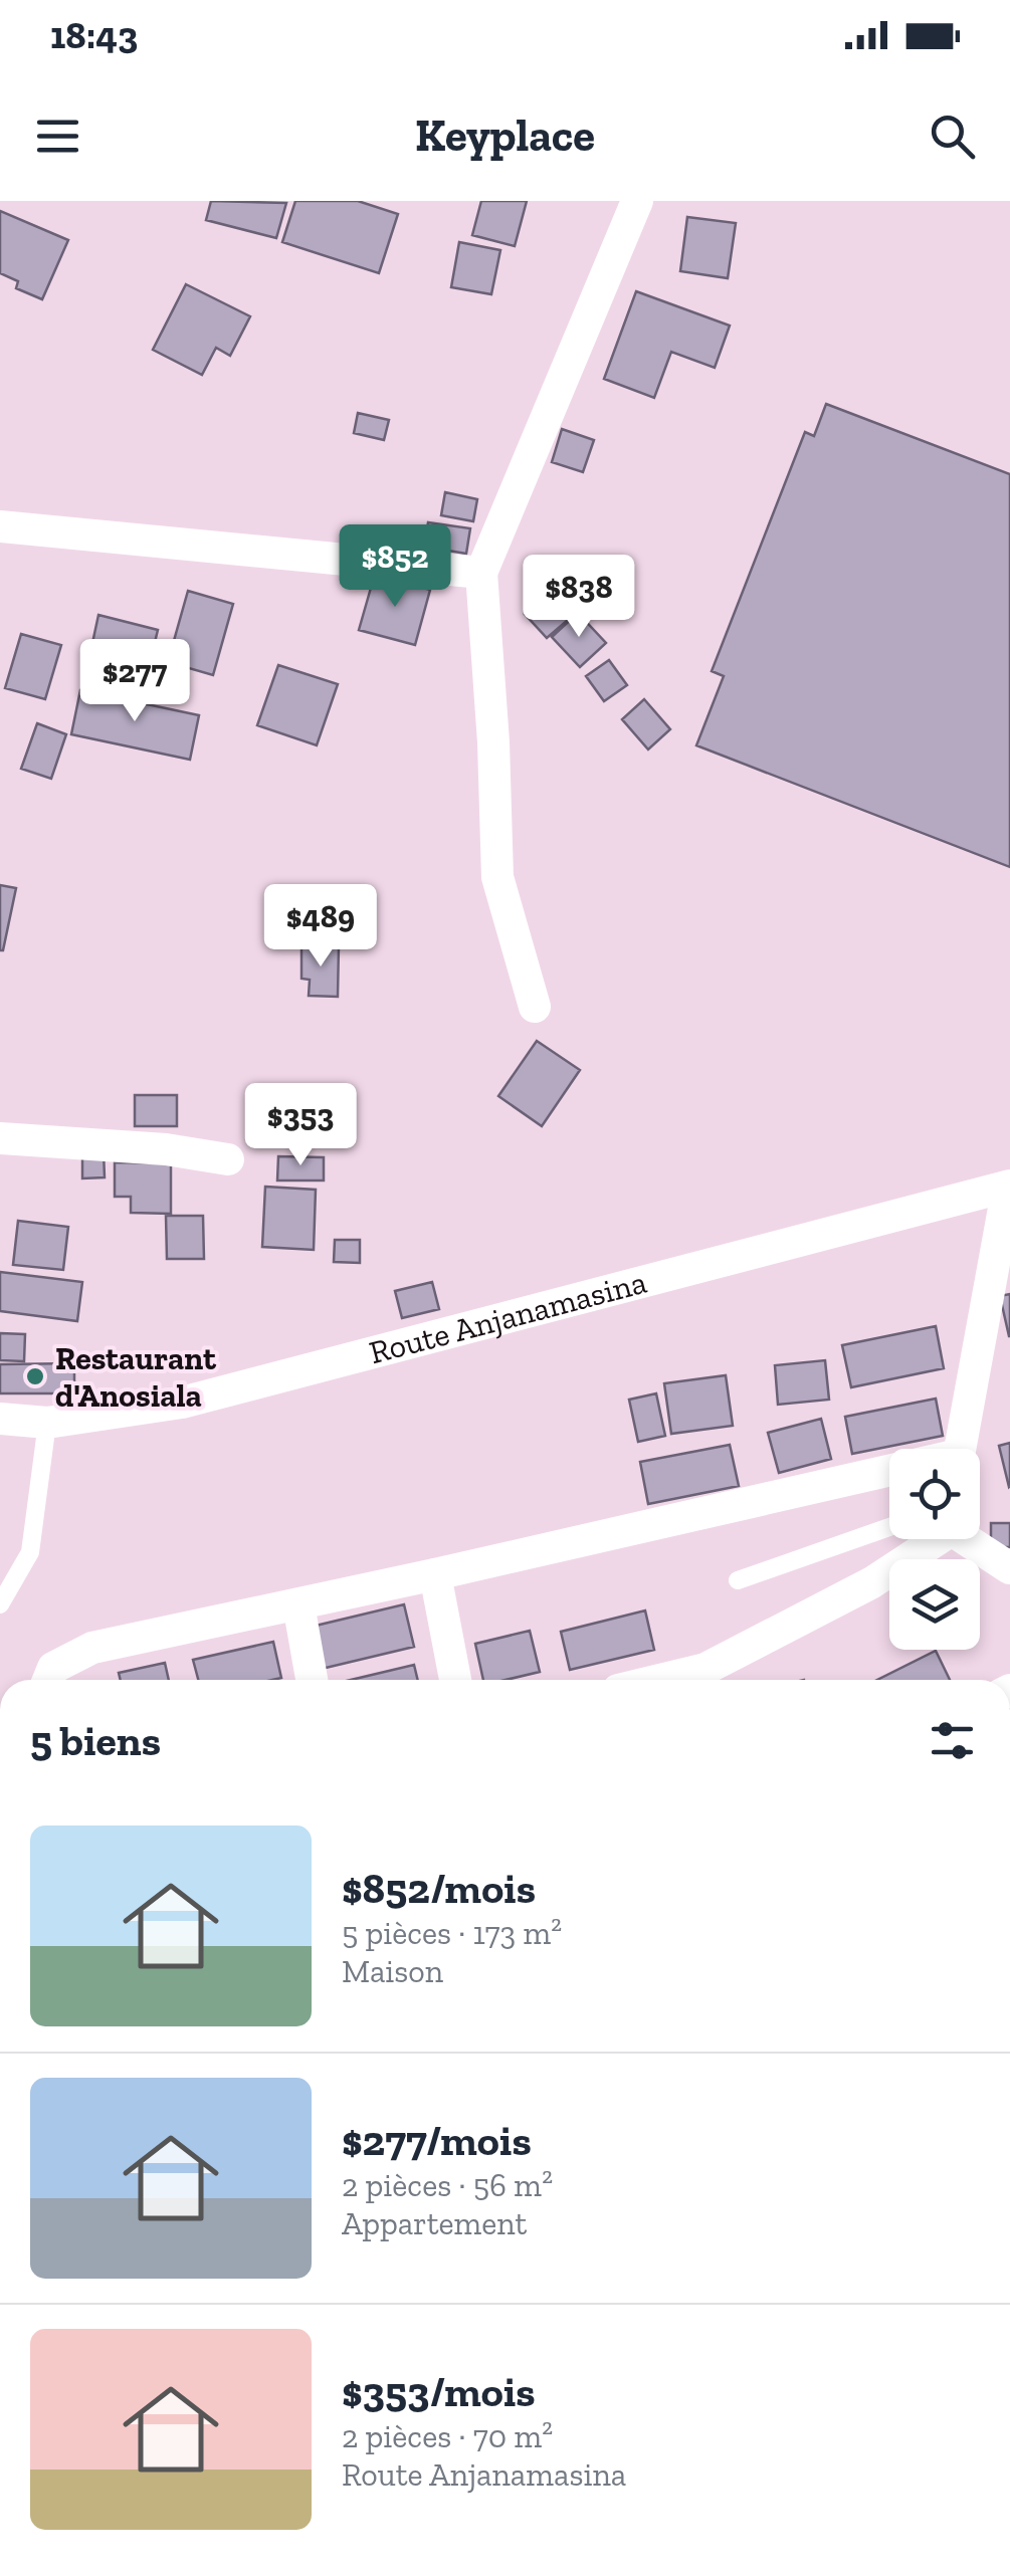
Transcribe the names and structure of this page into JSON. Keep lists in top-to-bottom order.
{
  "streets": {
    "street": ["Route Anjanamasina"]
  },
  "places": ["Restaurant d'Anosiala"],
  "page": {
    "status": "18:43",
    "header": "Keyplace",
    "price": [
      "$852",
      "$838",
      "$277",
      "$489",
      "$353"
    ],
    "heading": "5 biens",
    "list": [
      {
        "name": "$852/mois",
        "note": "5 pièces · 173 m² · Maison"
      },
      {
        "name": "$277/mois",
        "note": "2 pièces · 56 m² · Appartement"
      },
      {
        "name": "$353/mois",
        "note": "2 pièces · 70 m² · Route Anjanamasina"
      }
    ]
  }
}
